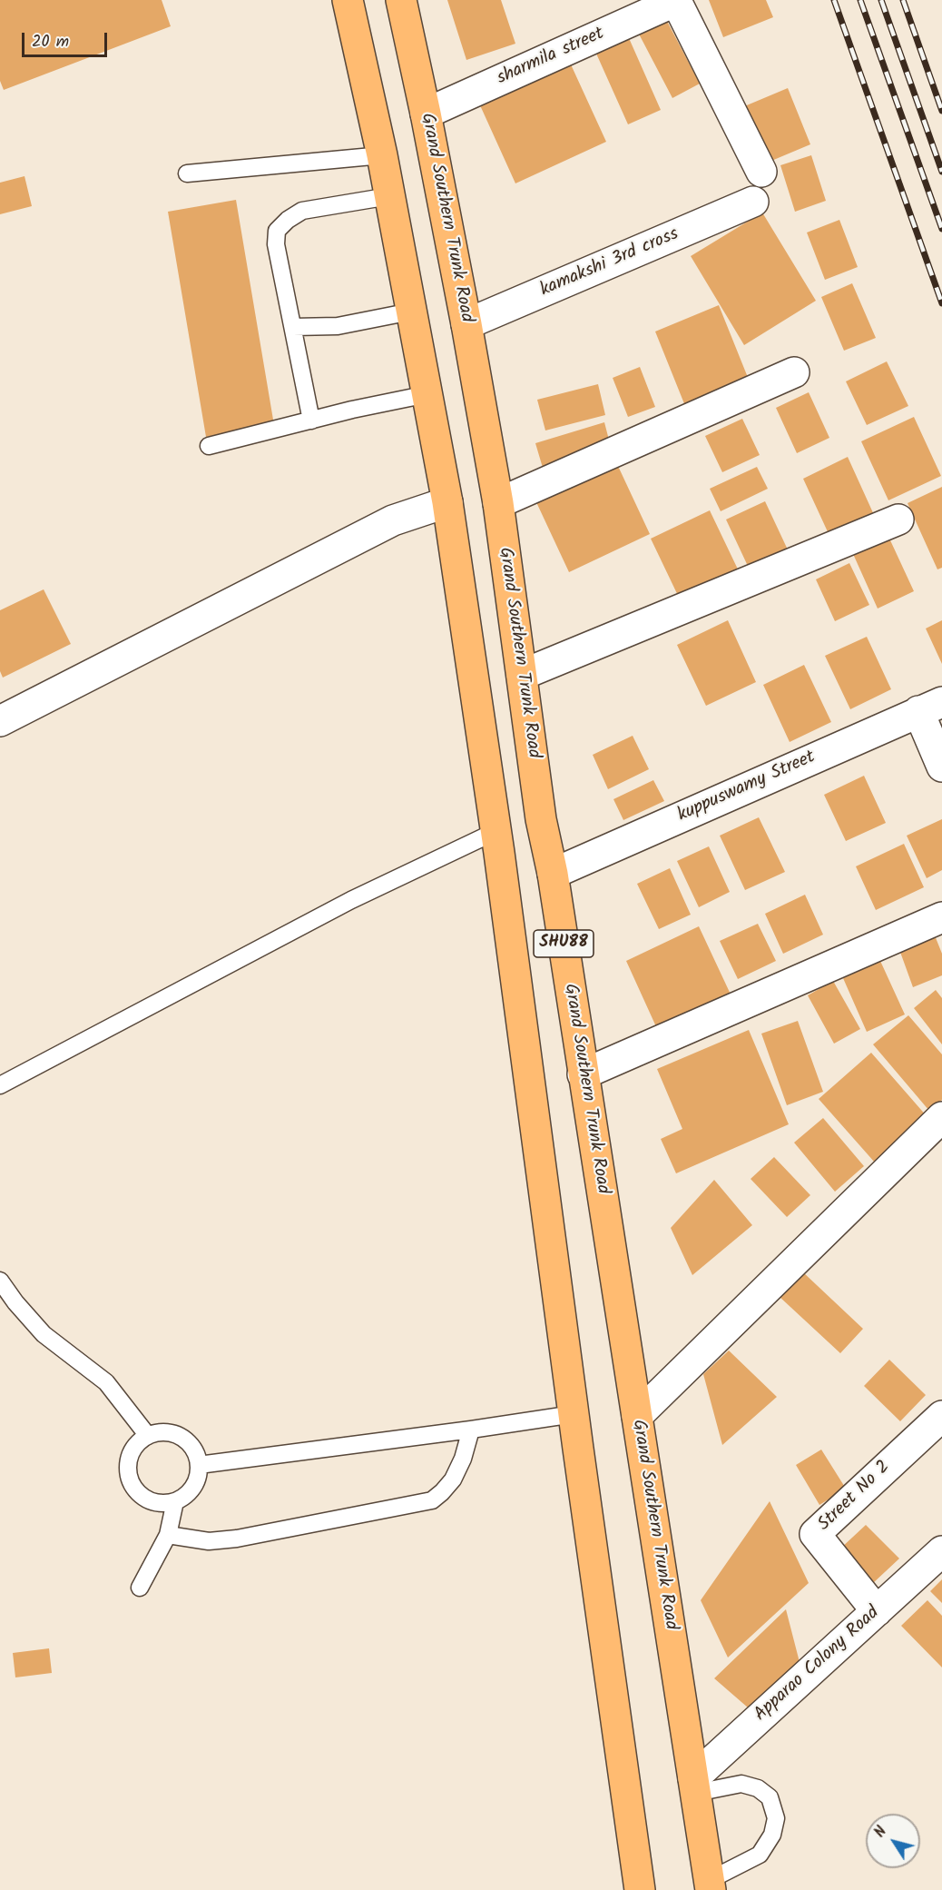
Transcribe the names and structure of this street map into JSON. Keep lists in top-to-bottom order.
{
  "streets": {
    "main road": ["Grand Southern Trunk Road", "SHU88"],
    "street": [
      "sharmila street",
      "kamakshi 3rd cross",
      "kuppuswamy Street",
      "Street No 2",
      "Apparao Colony Road"
    ]
  },
  "crossings": [
    ["sharmila street", "Grand Southern Trunk Road"],
    ["Grand Southern Trunk Road", "kamakshi 3rd cross"],
    ["Grand Southern Trunk Road", "kuppuswamy Street"],
    ["Grand Southern Trunk Road", "Apparao Colony Road"],
    ["Street No 2", "Apparao Colony Road"]
  ],
  "scale_bar": "20 m",
  "north": "top left"
}
